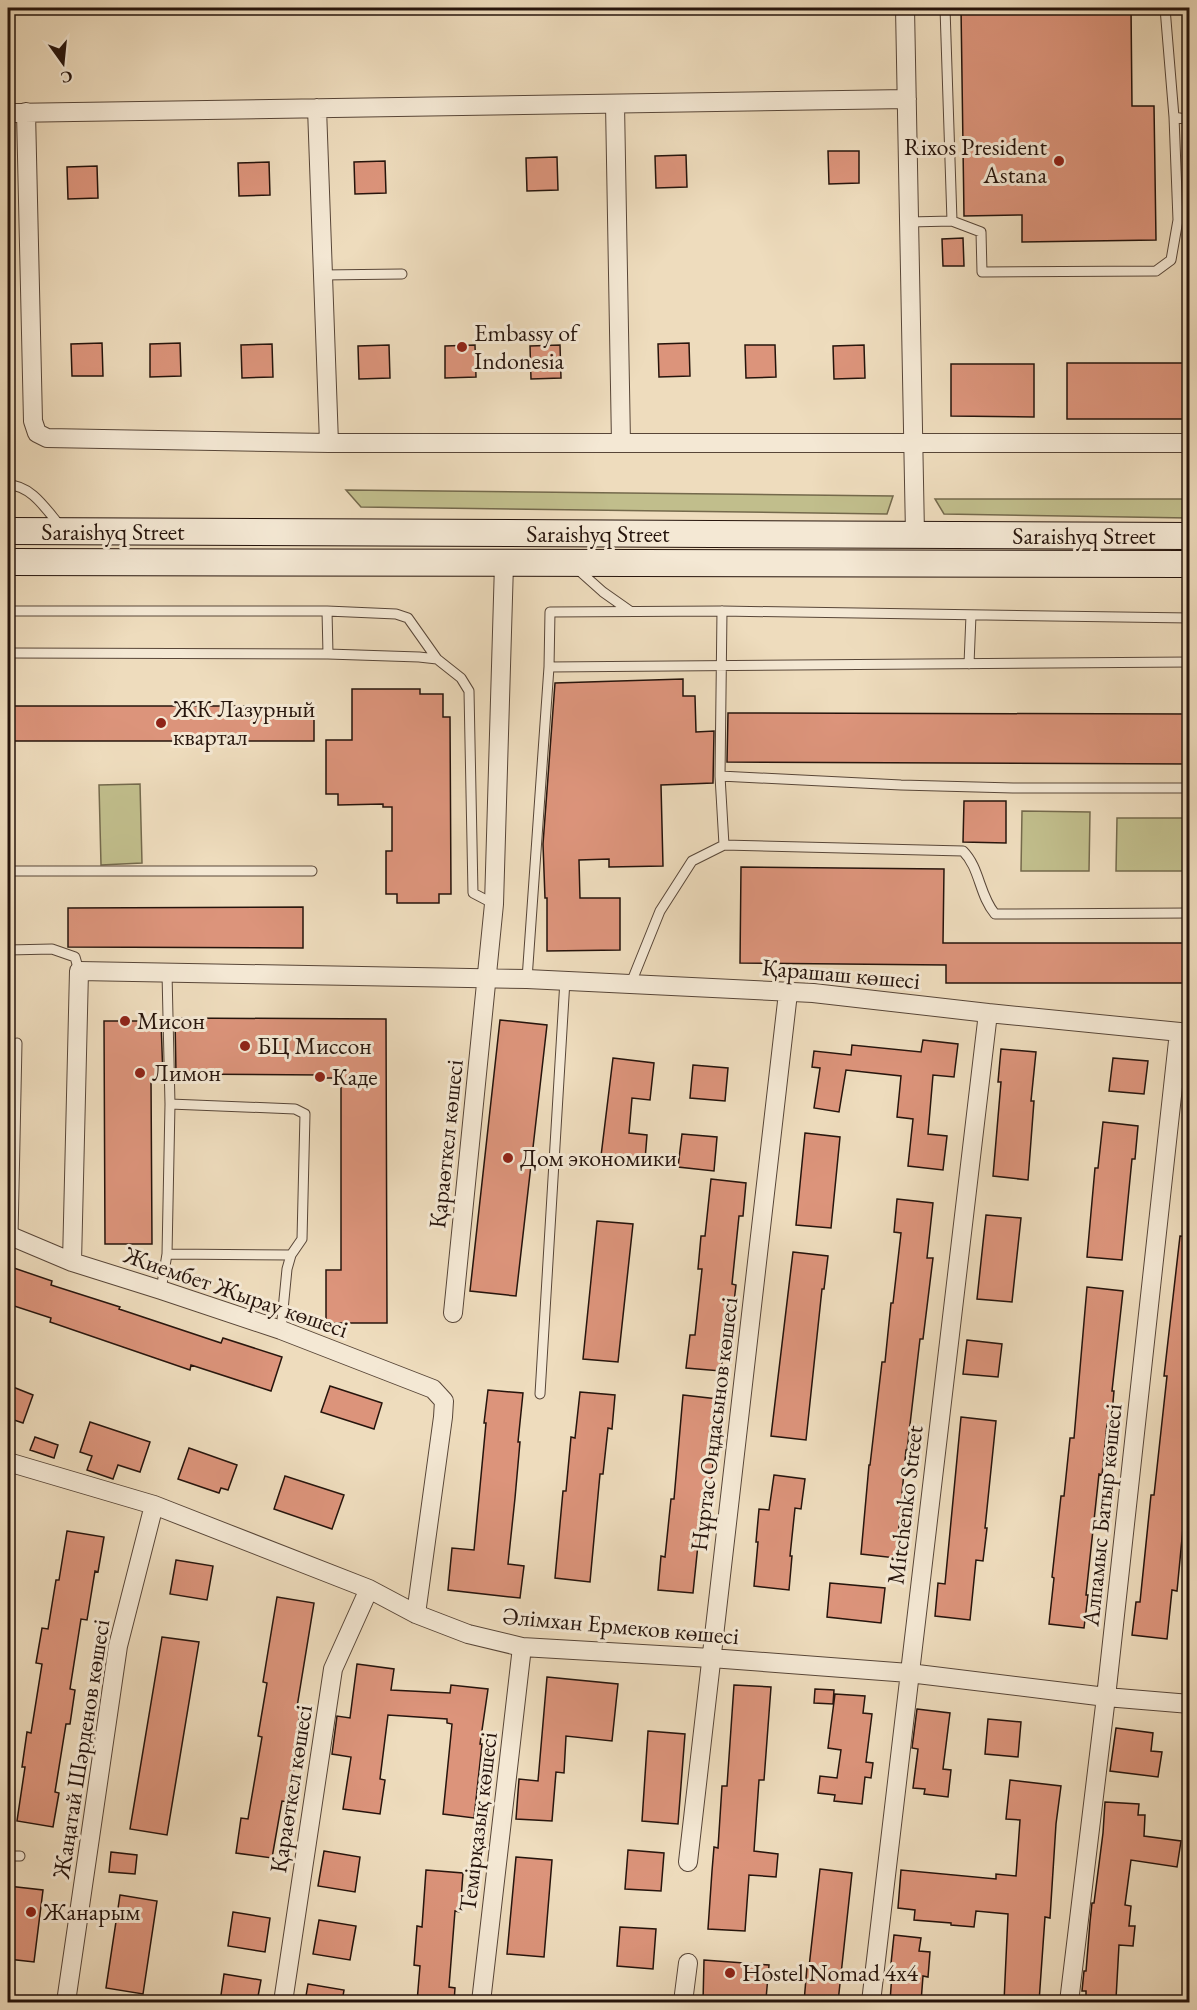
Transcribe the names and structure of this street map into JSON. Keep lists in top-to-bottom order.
{
  "streets": {
    "main road": ["Saraishyq Street"],
    "street": [
      "Қарашаш көшесі",
      "Қараөткел көшесі",
      "Жиембет Жырау көшесі",
      "Нұртас Оңдасынов көшесі",
      "Mitchenko Street",
      "Алпамыс Батыр көшесі",
      "Әлімхан Ермеков көшесі",
      "Жаңатай Шәрденов көшесі",
      "Темірқазық көшесі"
    ]
  },
  "crossings": [
    ["Saraishyq Street", "Қараөткел көшесі"],
    ["Қарашаш көшесі", "Қараөткел көшесі"],
    ["Қарашаш көшесі", "Нұртас Оңдасынов көшесі"],
    ["Қарашаш көшесі", "Mitchenko Street"],
    ["Қарашаш көшесі", "Алпамыс Батыр көшесі"],
    ["Қараөткел көшесі", "Әлімхан Ермеков көшесі"],
    ["Жиембет Жырау көшесі", "Әлімхан Ермеков көшесі"],
    ["Нұртас Оңдасынов көшесі", "Әлімхан Ермеков көшесі"],
    ["Mitchenko Street", "Әлімхан Ермеков көшесі"],
    ["Алпамыс Батыр көшесі", "Әлімхан Ермеков көшесі"],
    ["Әлімхан Ермеков көшесі", "Жаңатай Шәрденов көшесі"],
    ["Әлімхан Ермеков көшесі", "Темірқазық көшесі"]
  ],
  "places": [
    "Rixos President Astana",
    "Embassy of Indonesia",
    "ЖК Лазурный квартал",
    "Мисон",
    "БЦ Миссон",
    "Лимон",
    "Каде",
    "Дом экономики",
    "Жанарым",
    "Hostel Nomad 4x4"
  ],
  "north": "bottom"
}
